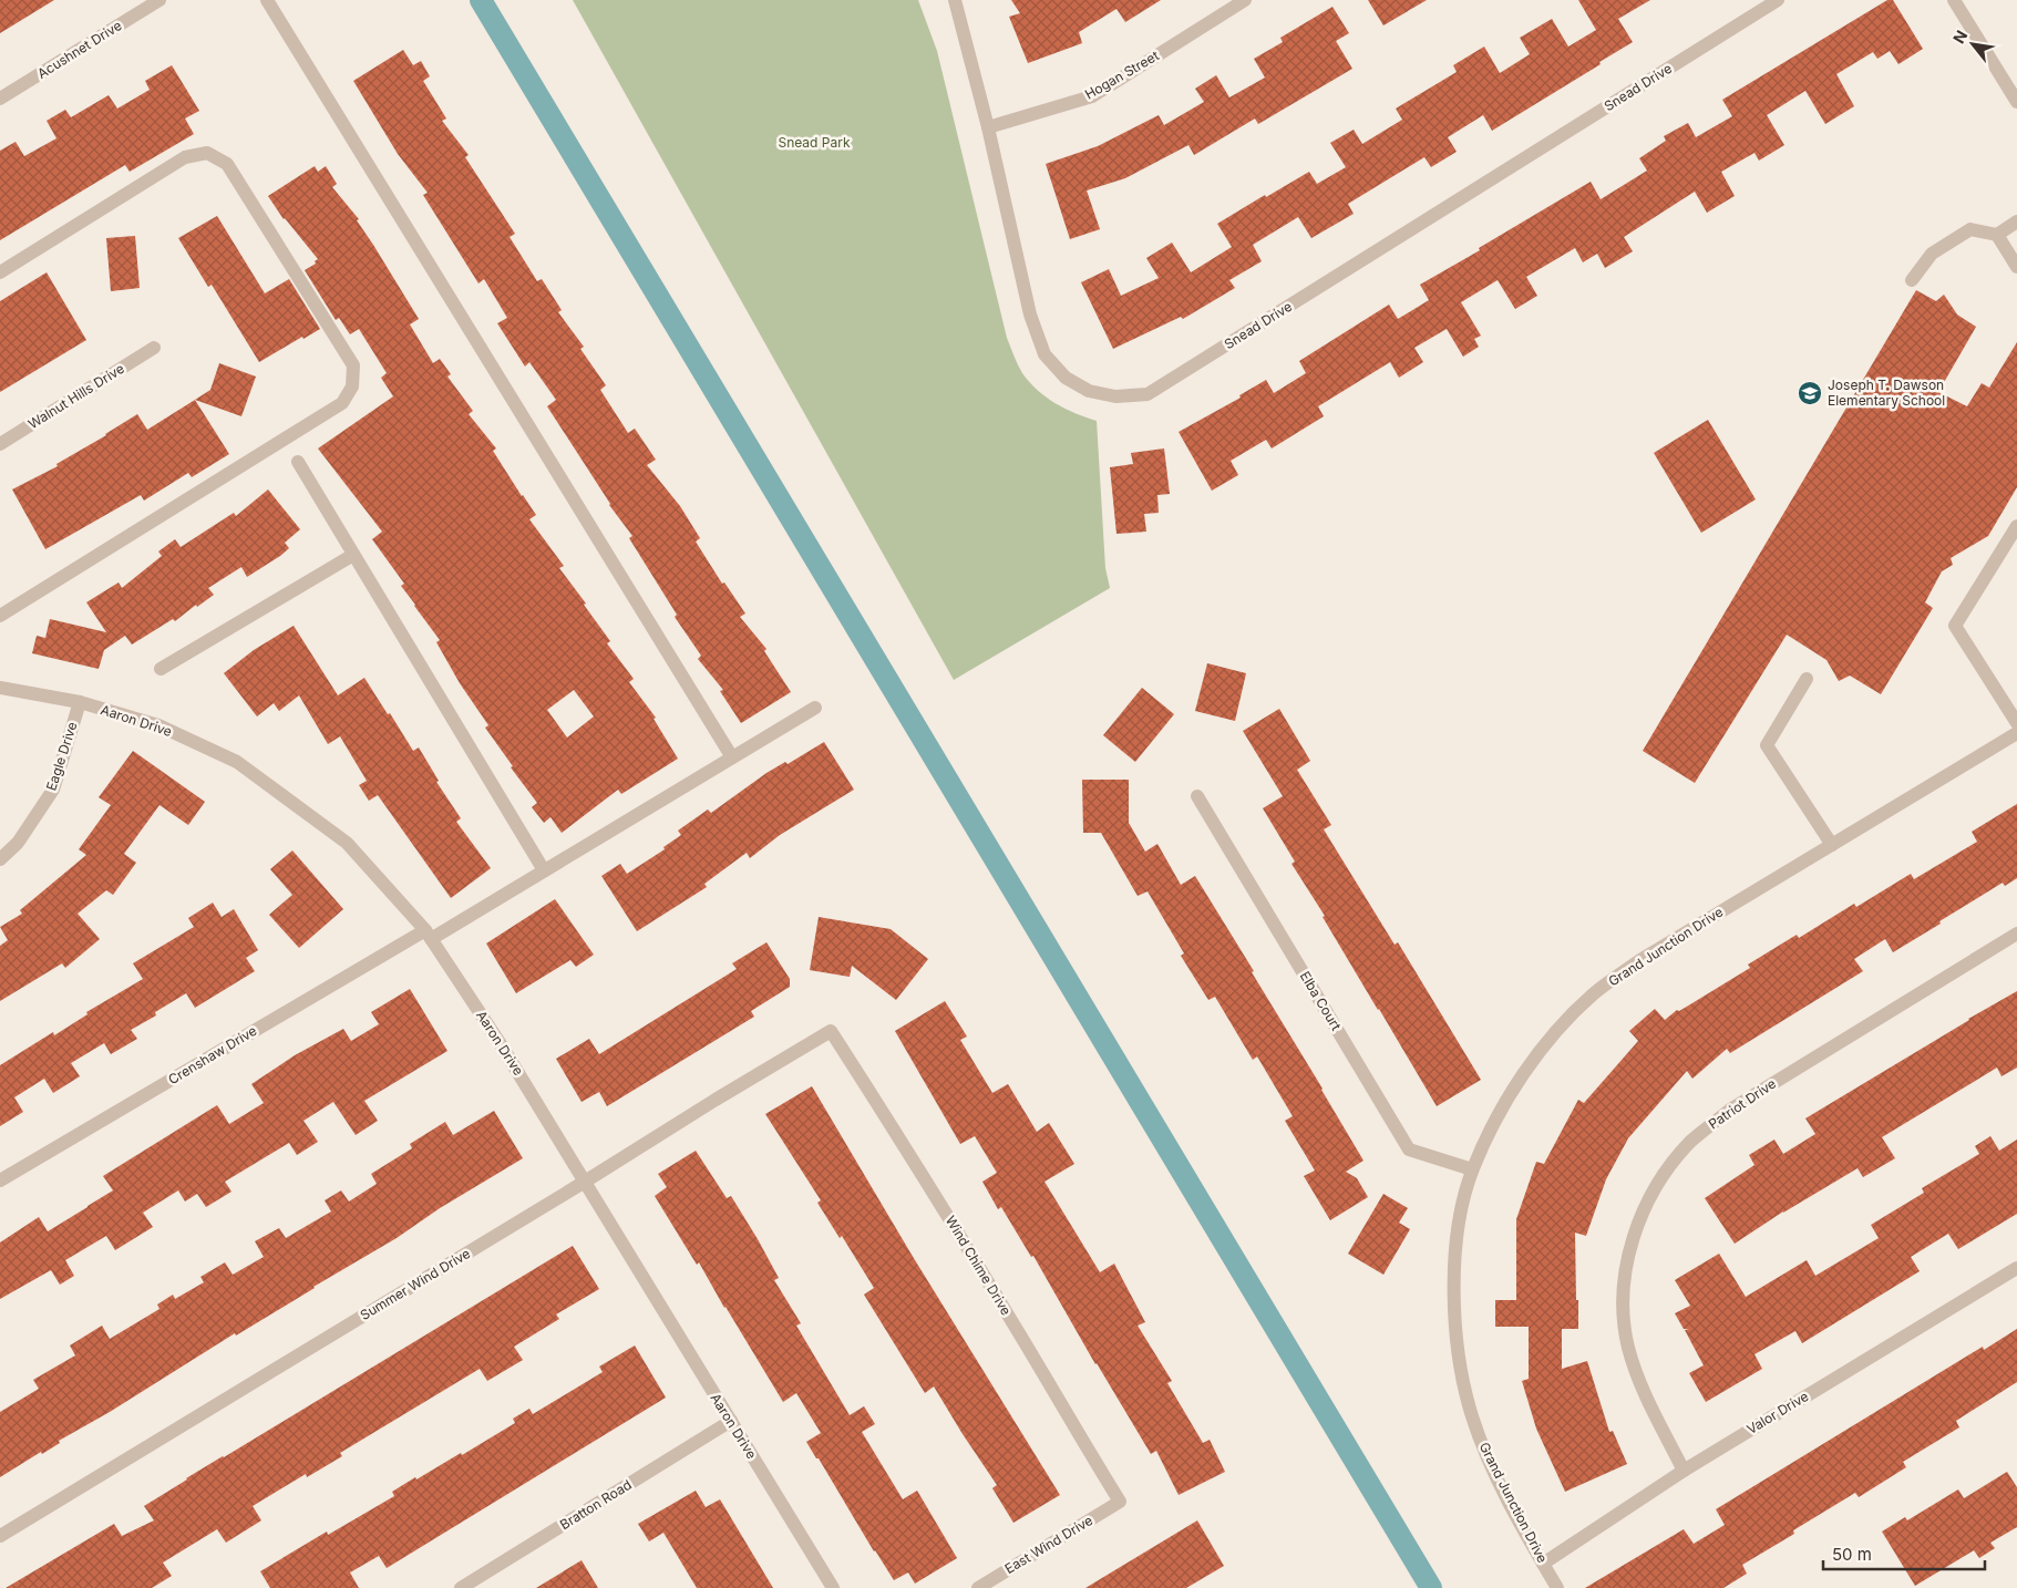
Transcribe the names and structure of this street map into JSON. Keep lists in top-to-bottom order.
{
  "streets": {
    "street": [
      "Acushnet Drive",
      "Hogan Street",
      "Snead Drive",
      "Walnut Hills Drive",
      "Aaron Drive",
      "Eagle Drive",
      "Grand Junction Drive",
      "Elba Court",
      "Crenshaw Drive",
      "Patriot Drive",
      "Wind Chime Drive",
      "Summer Wind Drive",
      "Valor Drive",
      "Bratton Road",
      "East Wind Drive"
    ]
  },
  "crossings": [
    ["Hogan Street", "Snead Drive"],
    ["Aaron Drive", "Eagle Drive"],
    ["Aaron Drive", "Crenshaw Drive"],
    ["Aaron Drive", "Summer Wind Drive"],
    ["Aaron Drive", "Bratton Road"],
    ["Grand Junction Drive", "Elba Court"],
    ["Grand Junction Drive", "Valor Drive"],
    ["Patriot Drive", "Valor Drive"],
    ["Wind Chime Drive", "Summer Wind Drive"],
    ["Wind Chime Drive", "East Wind Drive"]
  ],
  "parks": ["Snead Park"],
  "places": {
    "school or university": ["Joseph T. Dawson Elementary School"]
  },
  "scale_bar": "50 m",
  "north": "top left"
}
